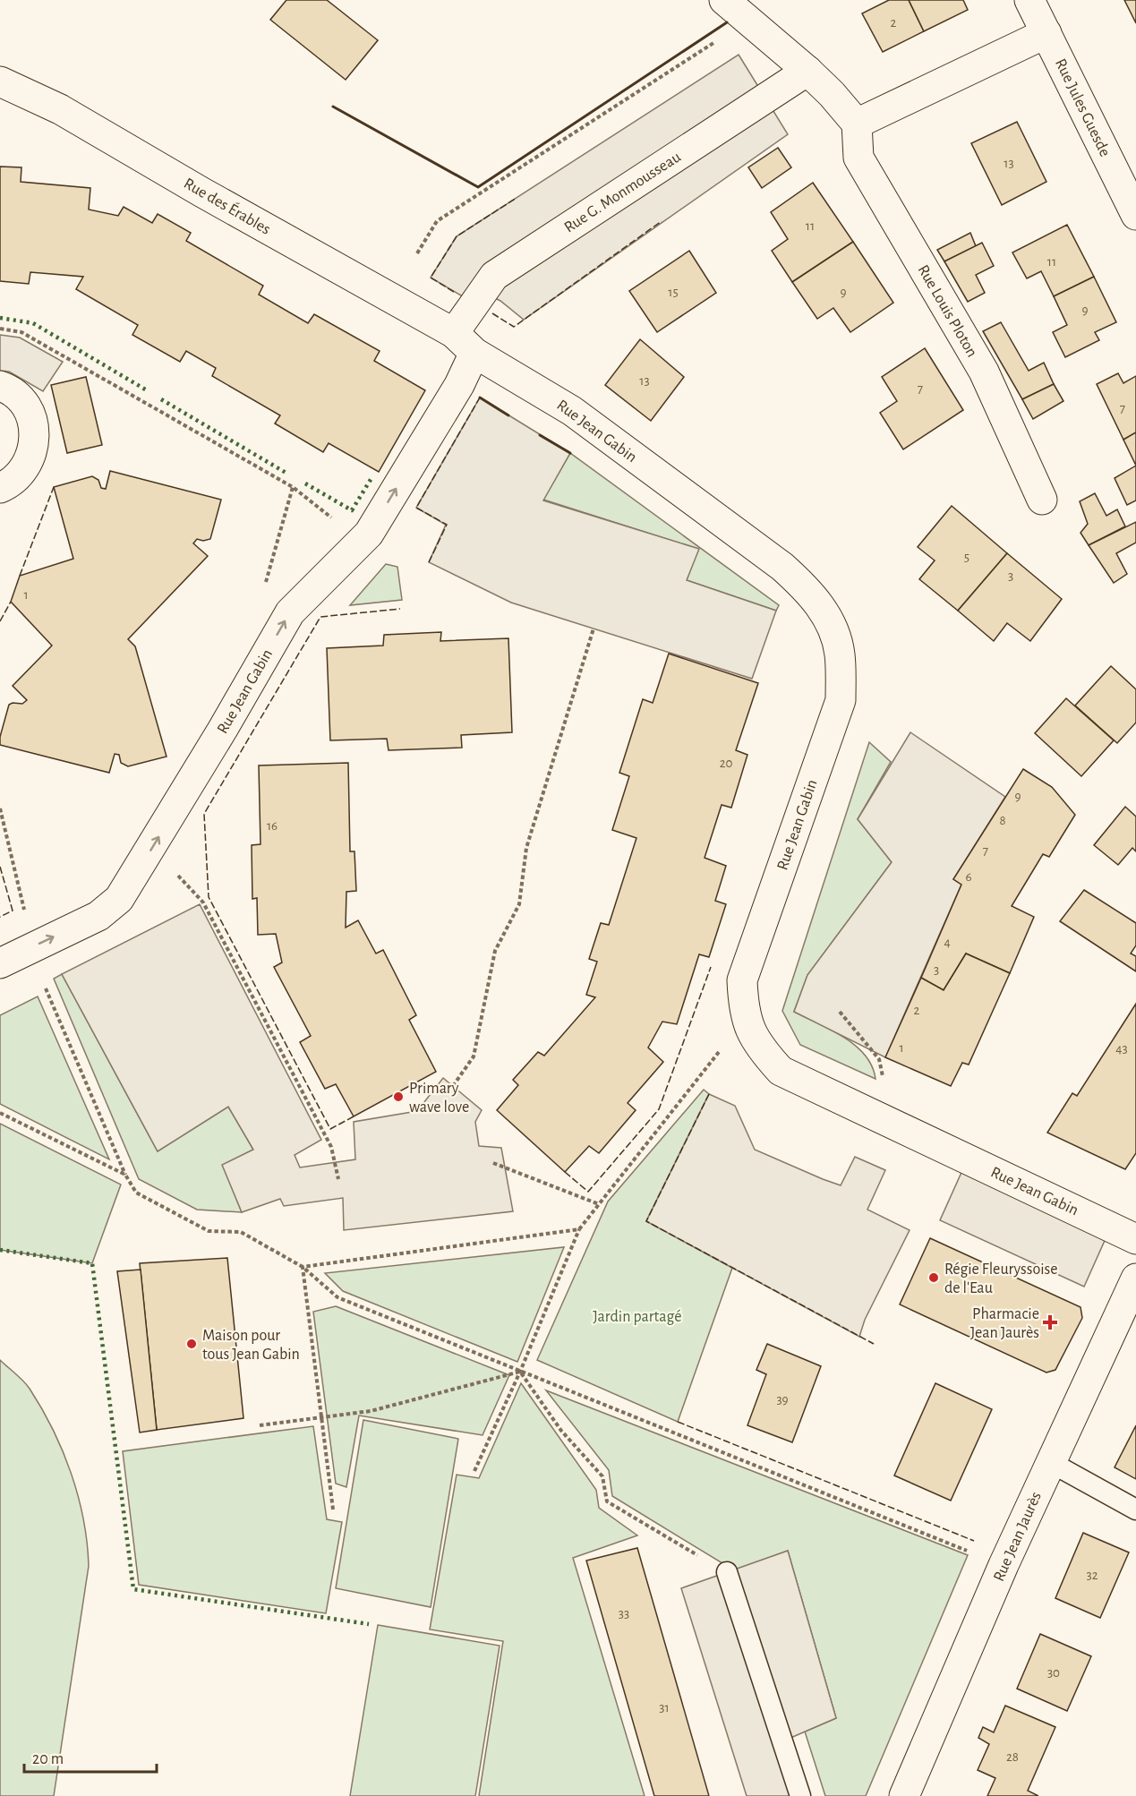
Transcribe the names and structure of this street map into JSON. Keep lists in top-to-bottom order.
{
  "streets": {
    "street": [
      "Rue Jules Guesde",
      "Rue G. Monmousseau",
      "Rue des Érables",
      "Rue Louis Ploton",
      "Rue Jean Gabin",
      "Rue Jean Jaurès"
    ]
  },
  "crossings": [
    ["Rue G. Monmousseau", "Rue des Érables"],
    ["Rue G. Monmousseau", "Rue Jean Gabin"],
    ["Rue des Érables", "Rue Jean Gabin"]
  ],
  "one_way": ["Rue Jean Gabin"],
  "parks": ["Jardin partagé"],
  "places": {
    "other": ["Primary wave love", "Régie Fleuryssoise de l'Eau", "Maison pour tous Jean Gabin"],
    "health": ["Pharmacie Jean Jaurès"]
  },
  "house_numbers": [
    "2",
    "13",
    "11",
    "11",
    "15",
    "9",
    "9",
    "13",
    "7",
    "7",
    "5",
    "3",
    "1",
    "20",
    "9",
    "8",
    "16",
    "7",
    "6",
    "4",
    "3",
    "2",
    "1",
    "43",
    "39",
    "32",
    "33",
    "30",
    "31",
    "28"
  ],
  "scale_bar": "20 m"
}
